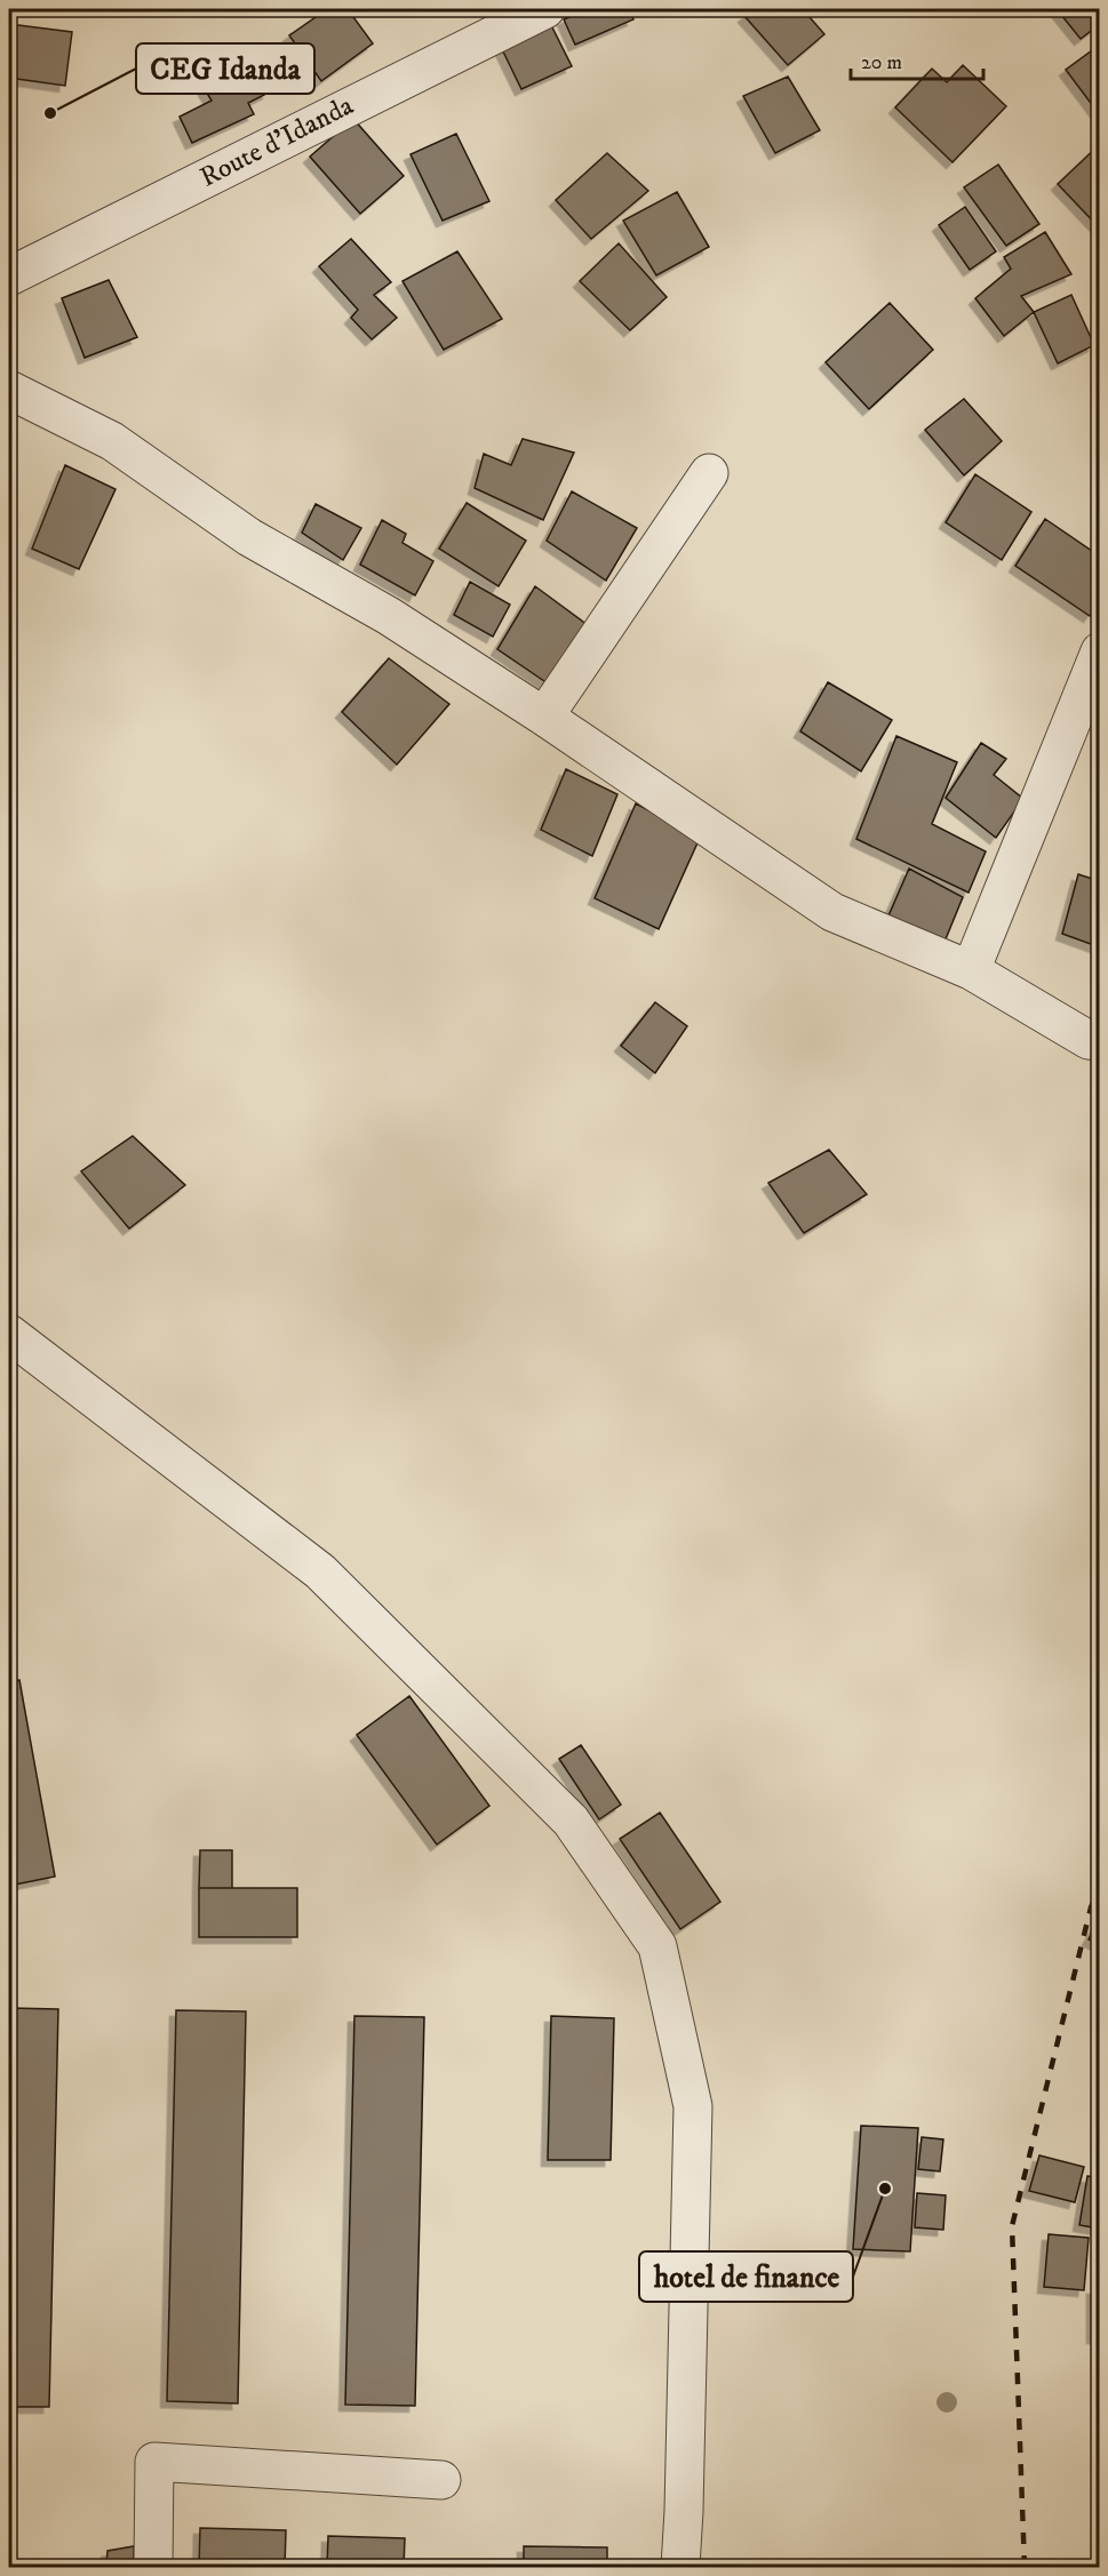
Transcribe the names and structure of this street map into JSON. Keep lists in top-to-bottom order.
{
  "streets": {
    "street": ["Route d'Idanda"]
  },
  "places": ["CEG Idanda", "hotel de finance"],
  "scale_bar": "20 m"
}
